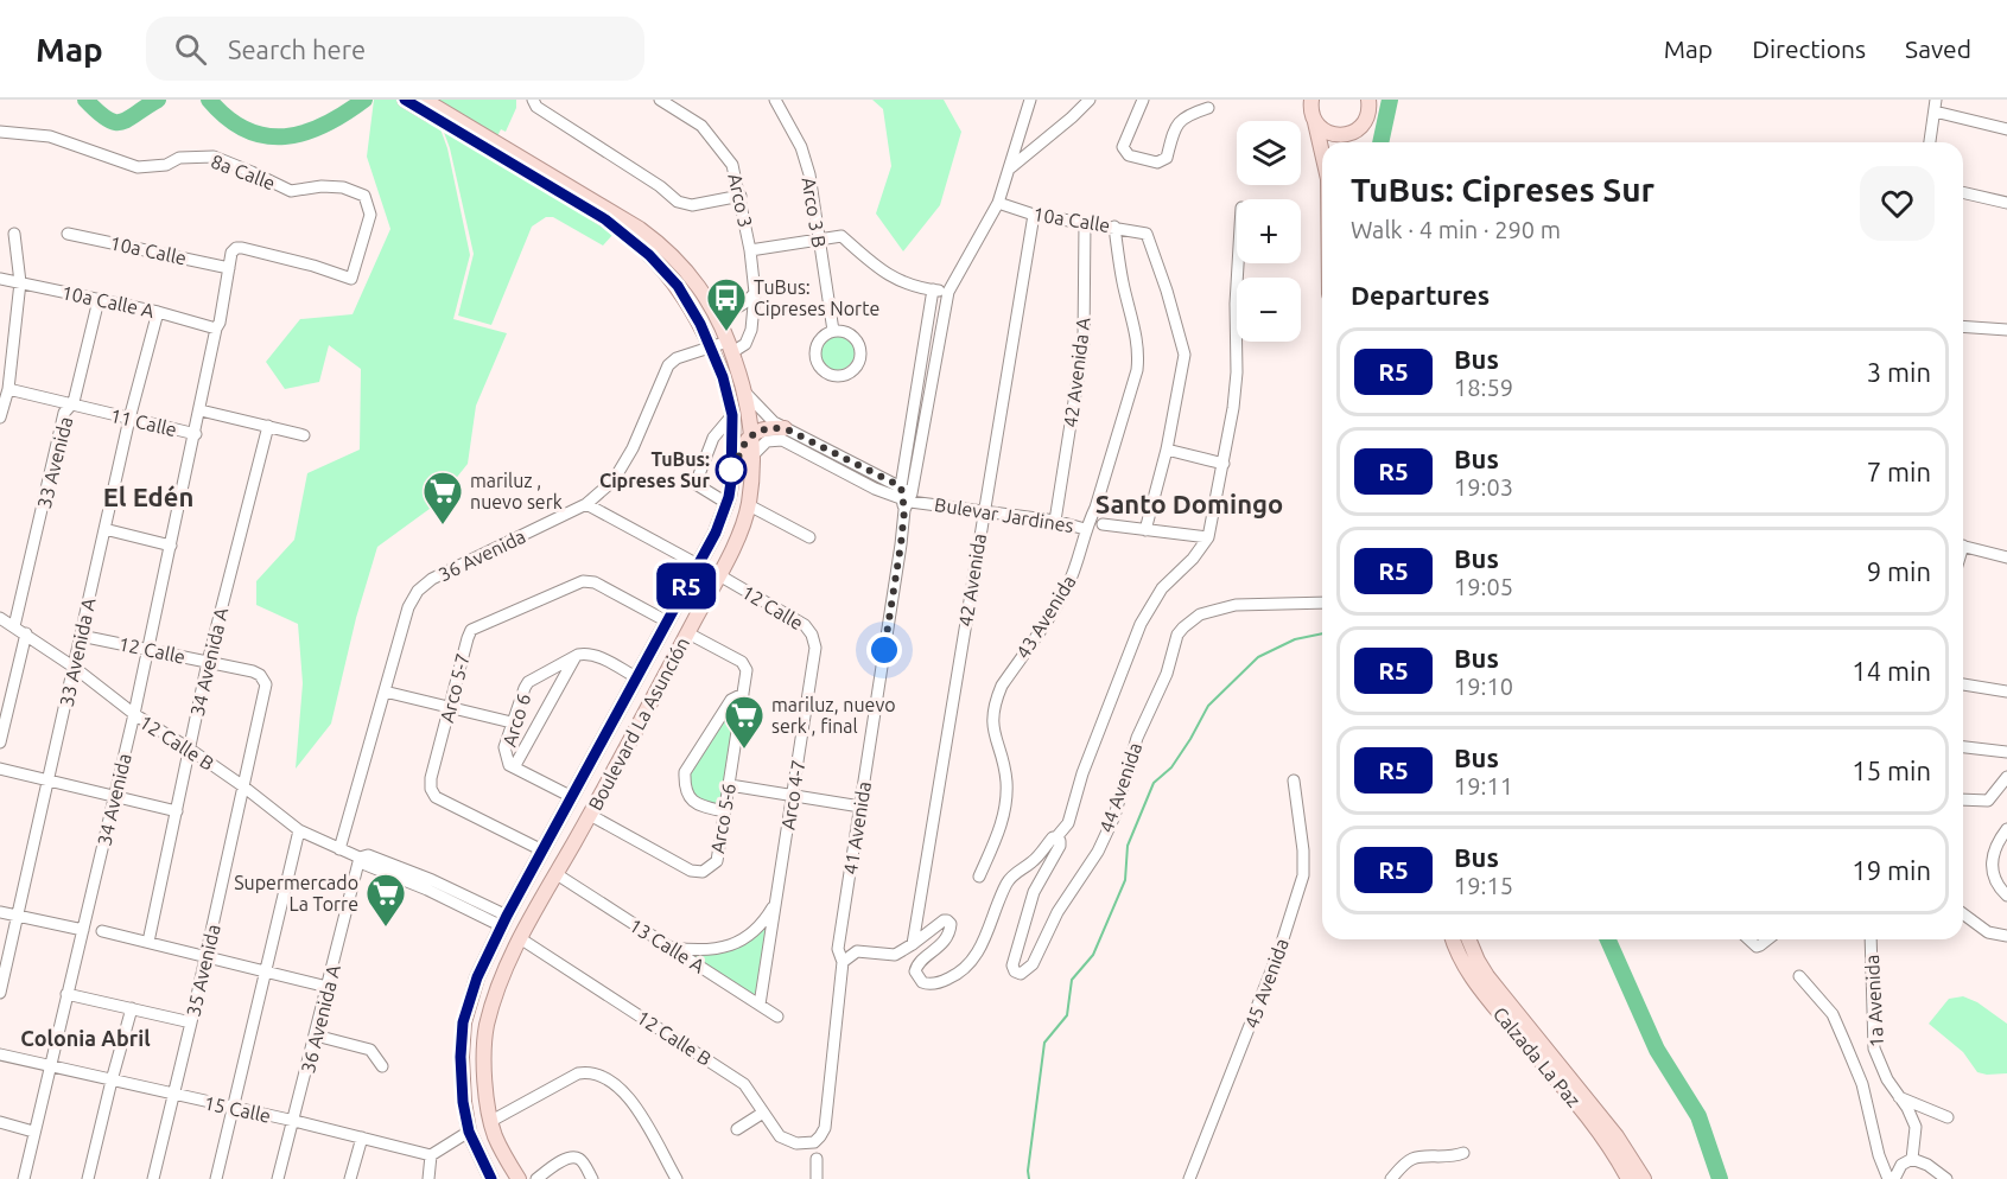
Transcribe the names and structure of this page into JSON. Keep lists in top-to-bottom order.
{
  "streets": {
    "main road": ["Boulevard La Asunción", "Calzada La Paz"],
    "street": [
      "8a Calle",
      "Arco 3",
      "Arco 3 B",
      "10a Calle",
      "10a Calle A",
      "42 Avenida A",
      "11 Calle",
      "33 Avenida",
      "Bulevar Jardines",
      "36 Avenida",
      "42 Avenida",
      "12 Calle",
      "43 Avenida",
      "33 Avenida A",
      "34 Avenida A",
      "Arco 5-7",
      "Arco 6",
      "12 Calle B",
      "44 Avenida",
      "Arco 4-7",
      "34 Avenida",
      "Arco 5-6",
      "41 Avenida",
      "13 Calle A",
      "35 Avenida",
      "45 Avenida",
      "1a Avenida",
      "36 Avenida A",
      "15 Calle"
    ]
  },
  "crossings": [
    ["8a Calle", "34 Avenida"],
    ["Arco 3", "Boulevard La Asunción"],
    ["10a Calle", "42 Avenida A"],
    ["10a Calle", "42 Avenida"],
    ["10a Calle", "43 Avenida"],
    ["10a Calle", "34 Avenida"],
    ["10a Calle", "41 Avenida"],
    ["10a Calle A", "33 Avenida"],
    ["10a Calle A", "33 Avenida A"],
    ["10a Calle A", "34 Avenida"],
    ["42 Avenida A", "Bulevar Jardines"],
    ["11 Calle", "33 Avenida"],
    ["11 Calle", "33 Avenida A"],
    ["11 Calle", "34 Avenida A"],
    ["11 Calle", "34 Avenida"],
    ["33 Avenida", "12 Calle B"],
    ["Bulevar Jardines", "42 Avenida"],
    ["Bulevar Jardines", "43 Avenida"],
    ["Bulevar Jardines", "44 Avenida"],
    ["Bulevar Jardines", "41 Avenida"],
    ["36 Avenida", "Boulevard La Asunción"],
    ["36 Avenida", "12 Calle B"],
    ["42 Avenida", "44 Avenida"],
    ["12 Calle", "33 Avenida A"],
    ["12 Calle", "34 Avenida A"],
    ["12 Calle", "Boulevard La Asunción"],
    ["12 Calle", "Arco 4-7"],
    ["12 Calle", "34 Avenida"],
    ["12 Calle", "35 Avenida"],
    ["33 Avenida A", "12 Calle B"],
    ["34 Avenida A", "12 Calle B"],
    ["Arco 5-7", "Boulevard La Asunción"],
    ["Arco 6", "Boulevard La Asunción"],
    ["Boulevard La Asunción", "12 Calle B"],
    ["Boulevard La Asunción", "Arco 5-6"],
    ["Boulevard La Asunción", "13 Calle A"],
    ["12 Calle B", "34 Avenida"],
    ["12 Calle B", "41 Avenida"],
    ["12 Calle B", "35 Avenida"],
    ["12 Calle B", "36 Avenida A"],
    ["Arco 4-7", "13 Calle A"],
    ["34 Avenida", "15 Calle"],
    ["35 Avenida", "15 Calle"],
    ["36 Avenida A", "15 Calle"]
  ],
  "districts": ["El Edén", "Santo Domingo", "Colonia Abril"],
  "places": {
    "bus stop": ["TuBus: Cipreses Norte"],
    "other": ["TuBus: Cipreses Sur"],
    "supermarket": ["mariluz , nuevo serk", "mariluz, nuevo serk , final", "Supermercado La Torre"]
  },
  "lines": ["bus line R5"],
  "page": {
    "header": "Map",
    "search": "Search here",
    "nav": ["Map", "Directions", "Saved"],
    "on_map": "R5",
    "map_buttons": ["+", "−"],
    "heading": [
      ["TuBus: Cipreses Sur", "Walk · 4 min · 290 m"],
      "Departures"
    ],
    "list": [
      {
        "mark": "R5",
        "name": "Bus",
        "note": "18:59",
        "value": "3 min"
      },
      {
        "mark": "R5",
        "name": "Bus",
        "note": "19:03",
        "value": "7 min"
      },
      {
        "mark": "R5",
        "name": "Bus",
        "note": "19:05",
        "value": "9 min"
      },
      {
        "mark": "R5",
        "name": "Bus",
        "note": "19:10",
        "value": "14 min"
      },
      {
        "mark": "R5",
        "name": "Bus",
        "note": "19:11",
        "value": "15 min"
      },
      {
        "mark": "R5",
        "name": "Bus",
        "note": "19:15",
        "value": "19 min"
      }
    ]
  }
}
